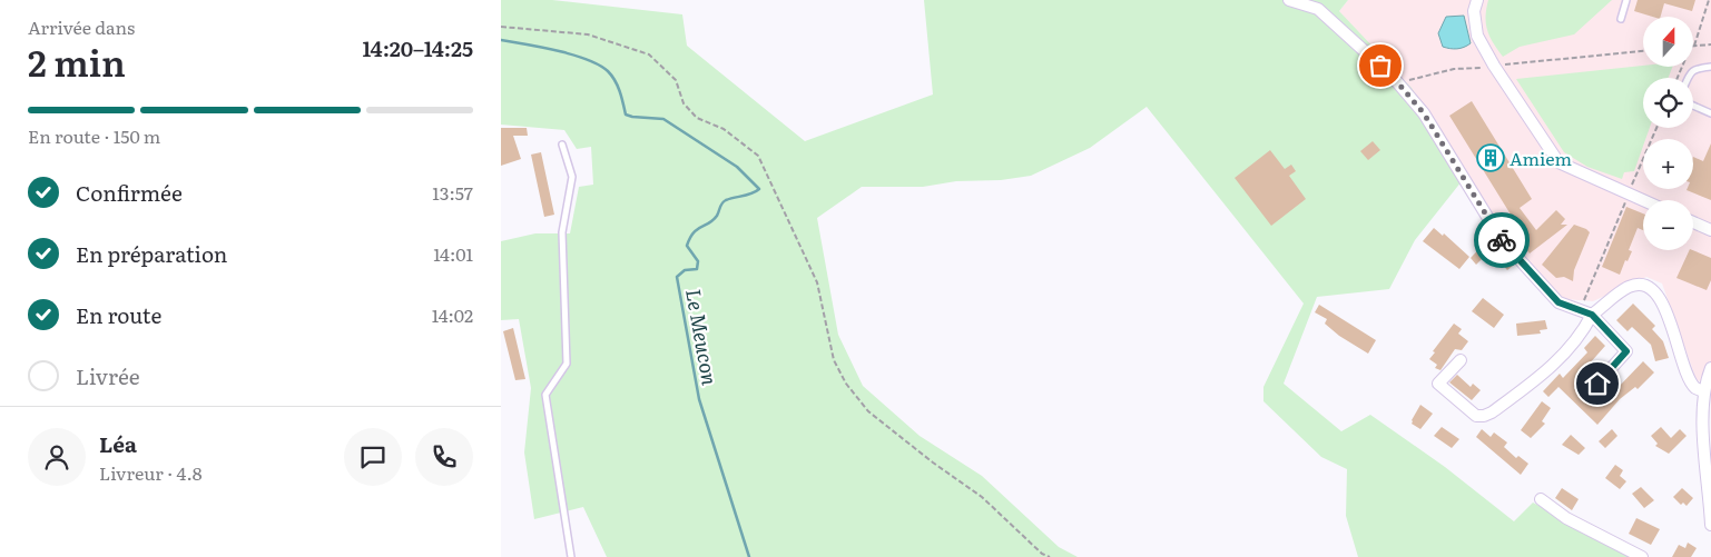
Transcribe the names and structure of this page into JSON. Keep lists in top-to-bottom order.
{
  "water": ["Le Meucon"],
  "places": {
    "building": ["Amiem"]
  },
  "north": "top",
  "page": {
    "heading": ["2 min", "Arrivée dans", "14:20–14:25"],
    "panel": ["Léa", "Livreur · 4.8"],
    "map_buttons": ["+", "−"],
    "bar": "En route · 150 m",
    "list": [
      ["Confirmée", "13:57"],
      ["En préparation", "14:01"],
      ["En route", "14:02"],
      "Livrée"
    ]
  }
}
